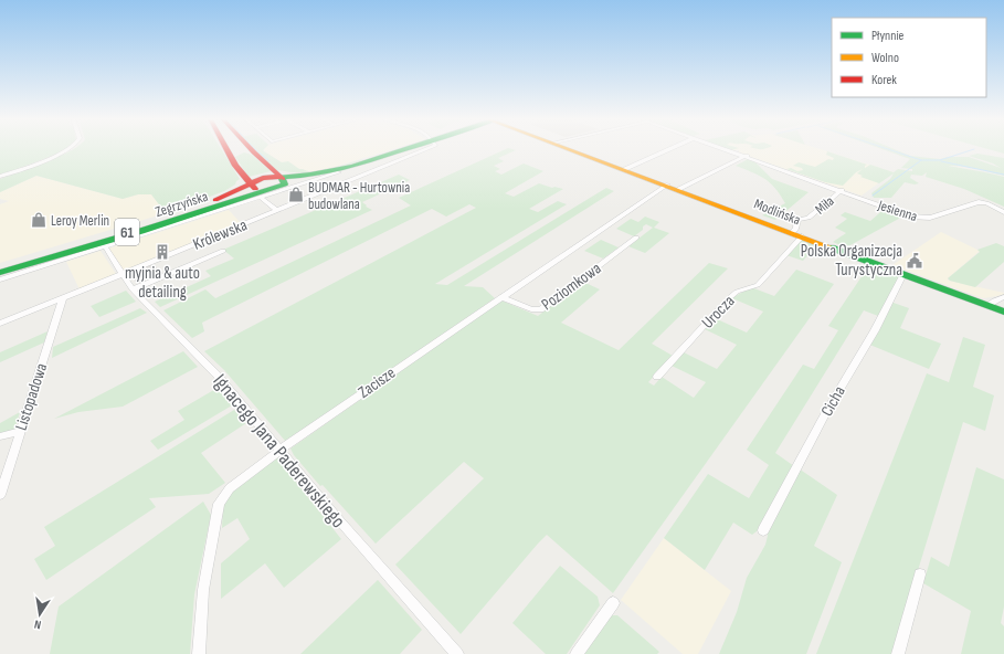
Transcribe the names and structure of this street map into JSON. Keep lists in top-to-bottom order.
{
  "streets": {
    "main road": ["Zegrzyńska", "Modlińska", "61"],
    "street": [
      "Miła",
      "Jesienna",
      "Królewska",
      "Poziomkowa",
      "Urocza",
      "Zacisze",
      "Listopadowa",
      "Cicha",
      "Ignacego Jana Paderewskiego"
    ]
  },
  "crossings": [
    ["Miła", "Jesienna"],
    ["Miła", "Modlińska"],
    ["Miła", "Urocza"],
    ["Modlińska", "Urocza"],
    ["Modlińska", "Zacisze"],
    ["Modlińska", "Cicha"],
    ["Królewska", "Listopadowa"],
    ["Królewska", "Ignacego Jana Paderewskiego"],
    ["Poziomkowa", "Zacisze"],
    ["Zacisze", "Ignacego Jana Paderewskiego"]
  ],
  "places": {
    "shop": ["BUDMAR - Hurtownia budowlana", "Leroy Merlin"],
    "building": ["myjnia & auto detailing"],
    "public building": ["Polska Organizacja Turystyczna"]
  },
  "legend": ["Płynnie", "Wolno", "Korek"],
  "north": "bottom"
}
